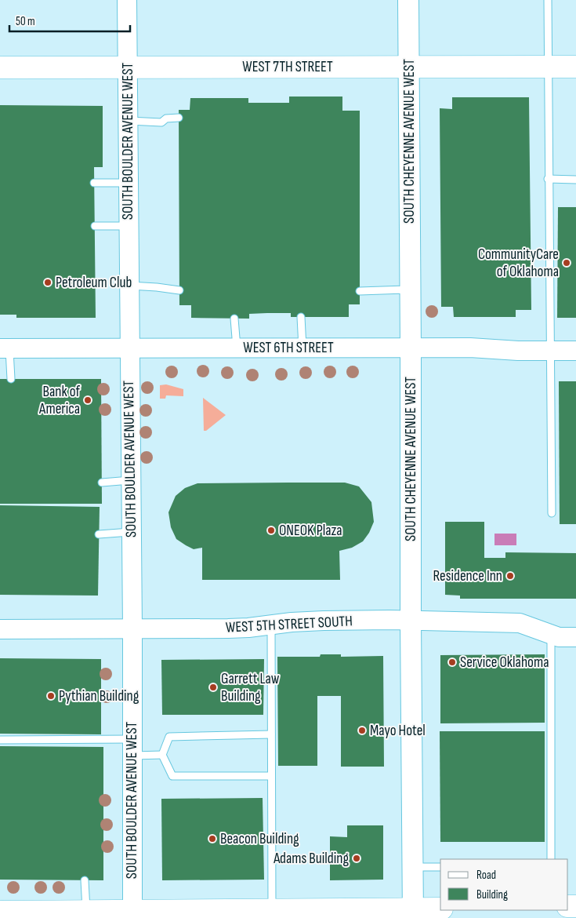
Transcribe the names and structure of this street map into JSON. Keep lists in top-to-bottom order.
{
  "streets": {
    "main road": ["WEST 7TH STREET", "SOUTH CHEYENNE AVENUE WEST"],
    "street": ["SOUTH BOULDER AVENUE WEST", "WEST 6TH STREET", "WEST 5TH STREET SOUTH"]
  },
  "crossings": [
    ["WEST 7TH STREET", "SOUTH BOULDER AVENUE WEST"],
    ["WEST 7TH STREET", "SOUTH CHEYENNE AVENUE WEST"],
    ["SOUTH BOULDER AVENUE WEST", "WEST 6TH STREET"],
    ["SOUTH BOULDER AVENUE WEST", "WEST 5TH STREET SOUTH"],
    ["SOUTH CHEYENNE AVENUE WEST", "WEST 6TH STREET"],
    ["SOUTH CHEYENNE AVENUE WEST", "WEST 5TH STREET SOUTH"]
  ],
  "places": [
    "CommunityCare of Oklahoma",
    "Petroleum Club",
    "Bank of America",
    "ONEOK Plaza",
    "Residence Inn",
    "Service Oklahoma",
    "Garrett Law Building",
    "Pythian Building",
    "Mayo Hotel",
    "Beacon Building",
    "Adams Building"
  ],
  "legend": ["Road", "Building"],
  "scale_bar": "50 m"
}
